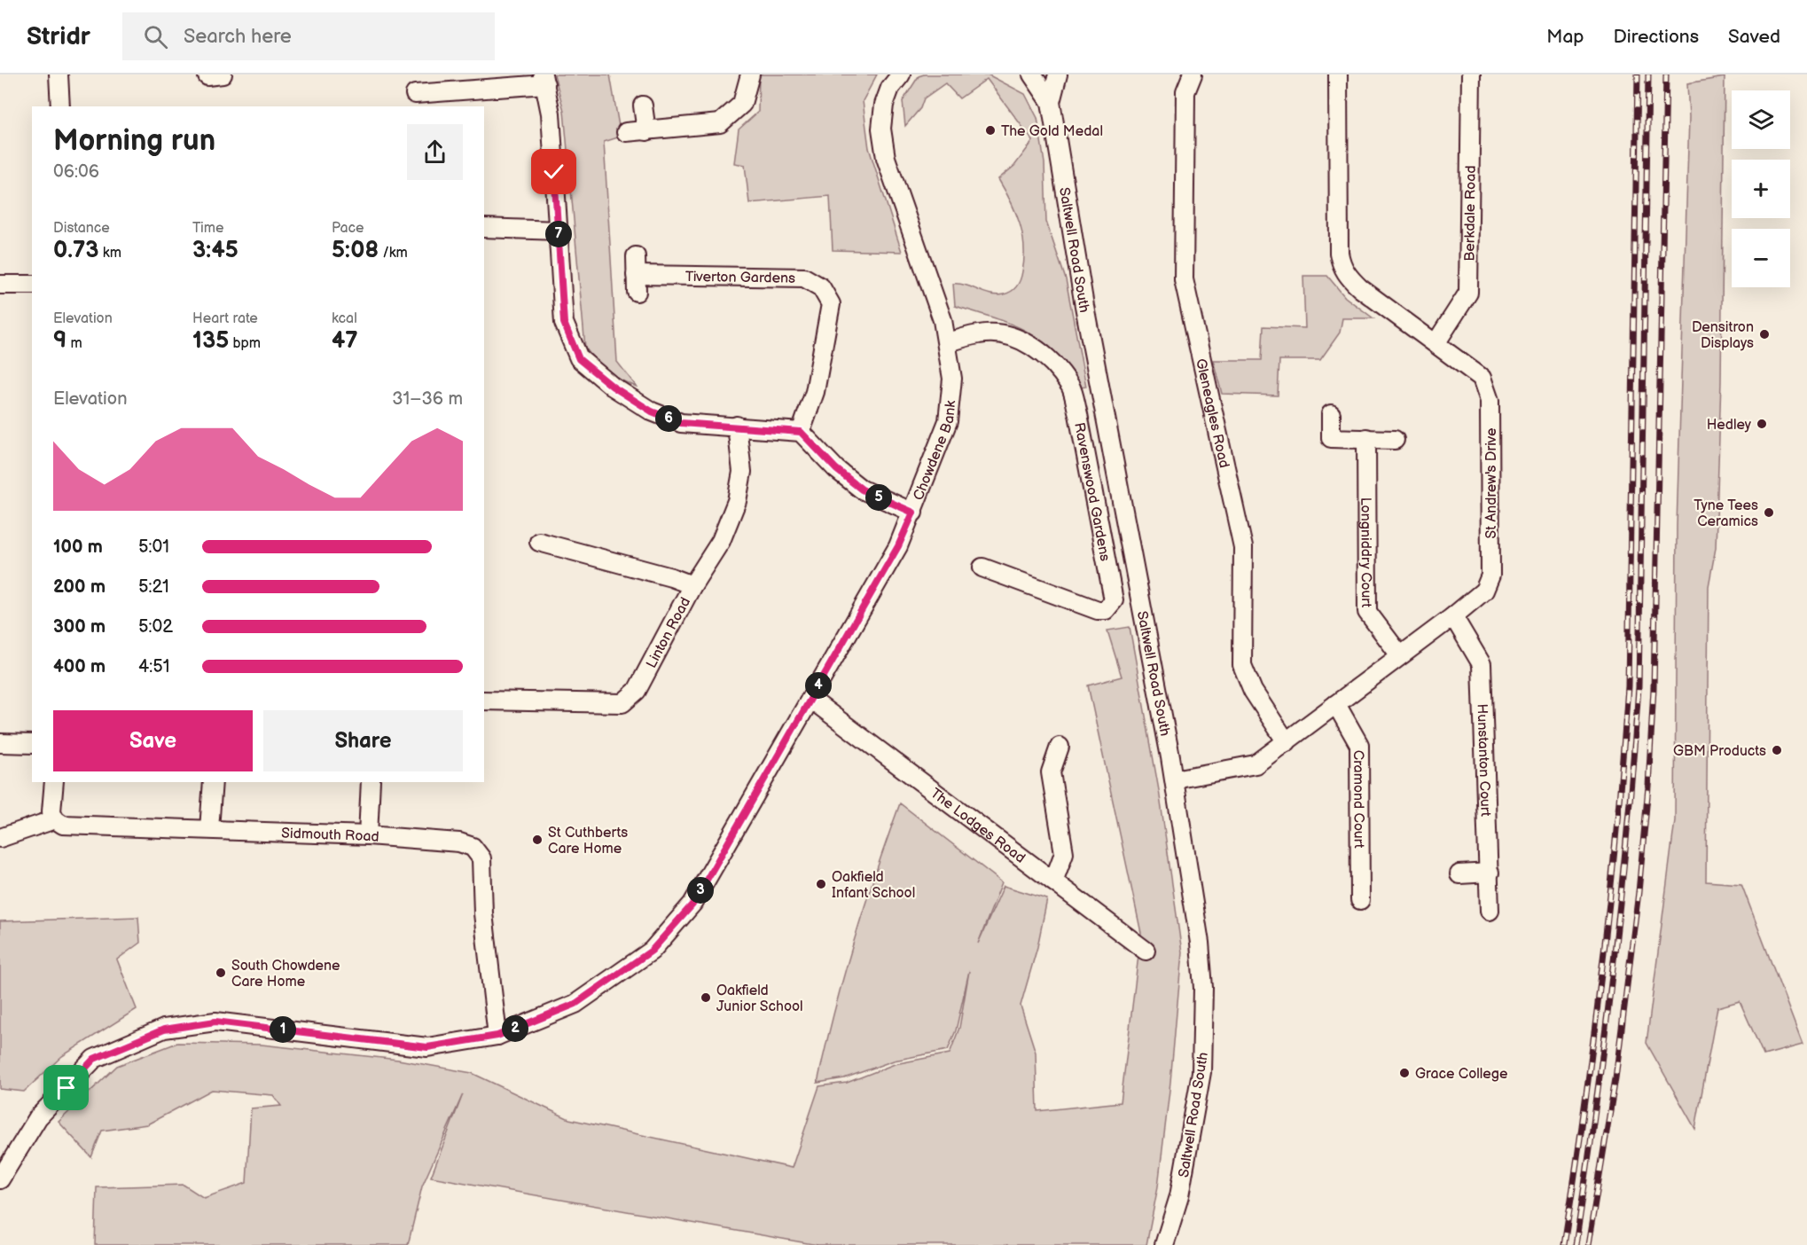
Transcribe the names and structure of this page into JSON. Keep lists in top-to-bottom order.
{
  "streets": {
    "street": [
      "Berkdale Road",
      "Saltwell Road South",
      "Tiverton Gardens",
      "Gleneagles Road",
      "Chowdene Bank",
      "St Andrew's Drive",
      "Ravenswood Gardens",
      "Longniddry Court",
      "Linton Road",
      "Hunstanton Court",
      "Cramond Court",
      "The Lodges Road",
      "Sidmouth Road"
    ]
  },
  "crossings": [
    ["Berkdale Road", "St Andrew's Drive"],
    ["Saltwell Road South", "St Andrew's Drive"],
    ["Gleneagles Road", "St Andrew's Drive"],
    ["Chowdene Bank", "Ravenswood Gardens"],
    ["Chowdene Bank", "The Lodges Road"],
    ["Chowdene Bank", "Sidmouth Road"],
    ["St Andrew's Drive", "Longniddry Court"],
    ["St Andrew's Drive", "Hunstanton Court"],
    ["St Andrew's Drive", "Cramond Court"]
  ],
  "places": [
    "The Gold Medal",
    "Densitron Displays",
    "Hedley",
    "Tyne Tees Ceramics",
    "GBM Products",
    "St Cuthberts Care Home",
    "Oakfield Infant School",
    "South Chowdene Care Home",
    "Oakfield Junior School",
    "Grace College"
  ],
  "page": {
    "header": "Stridr",
    "search": "Search here",
    "nav": ["Map", "Directions", "Saved"],
    "map_buttons": ["+", "−"],
    "heading": ["Morning run", "06:06"],
    "stats": [
      ["Distance", "0.73 km"],
      ["Time", "3:45"],
      ["Pace", "5:08 /km"],
      ["Elevation", "9 m"],
      ["Heart rate", "135 bpm"],
      ["kcal", "47"]
    ],
    "pins": [
      "7",
      "6",
      "5",
      "4",
      "3",
      "2",
      "1"
    ],
    "chart": ["Elevation", "31–36 m"],
    "list": [
      {
        "name": "100 m",
        "note": "5:01"
      },
      {
        "name": "200 m",
        "note": "5:21"
      },
      {
        "name": "300 m",
        "note": "5:02"
      },
      {
        "name": "400 m",
        "note": "4:51"
      }
    ],
    "buttons": ["Save", "Share"]
  }
}
